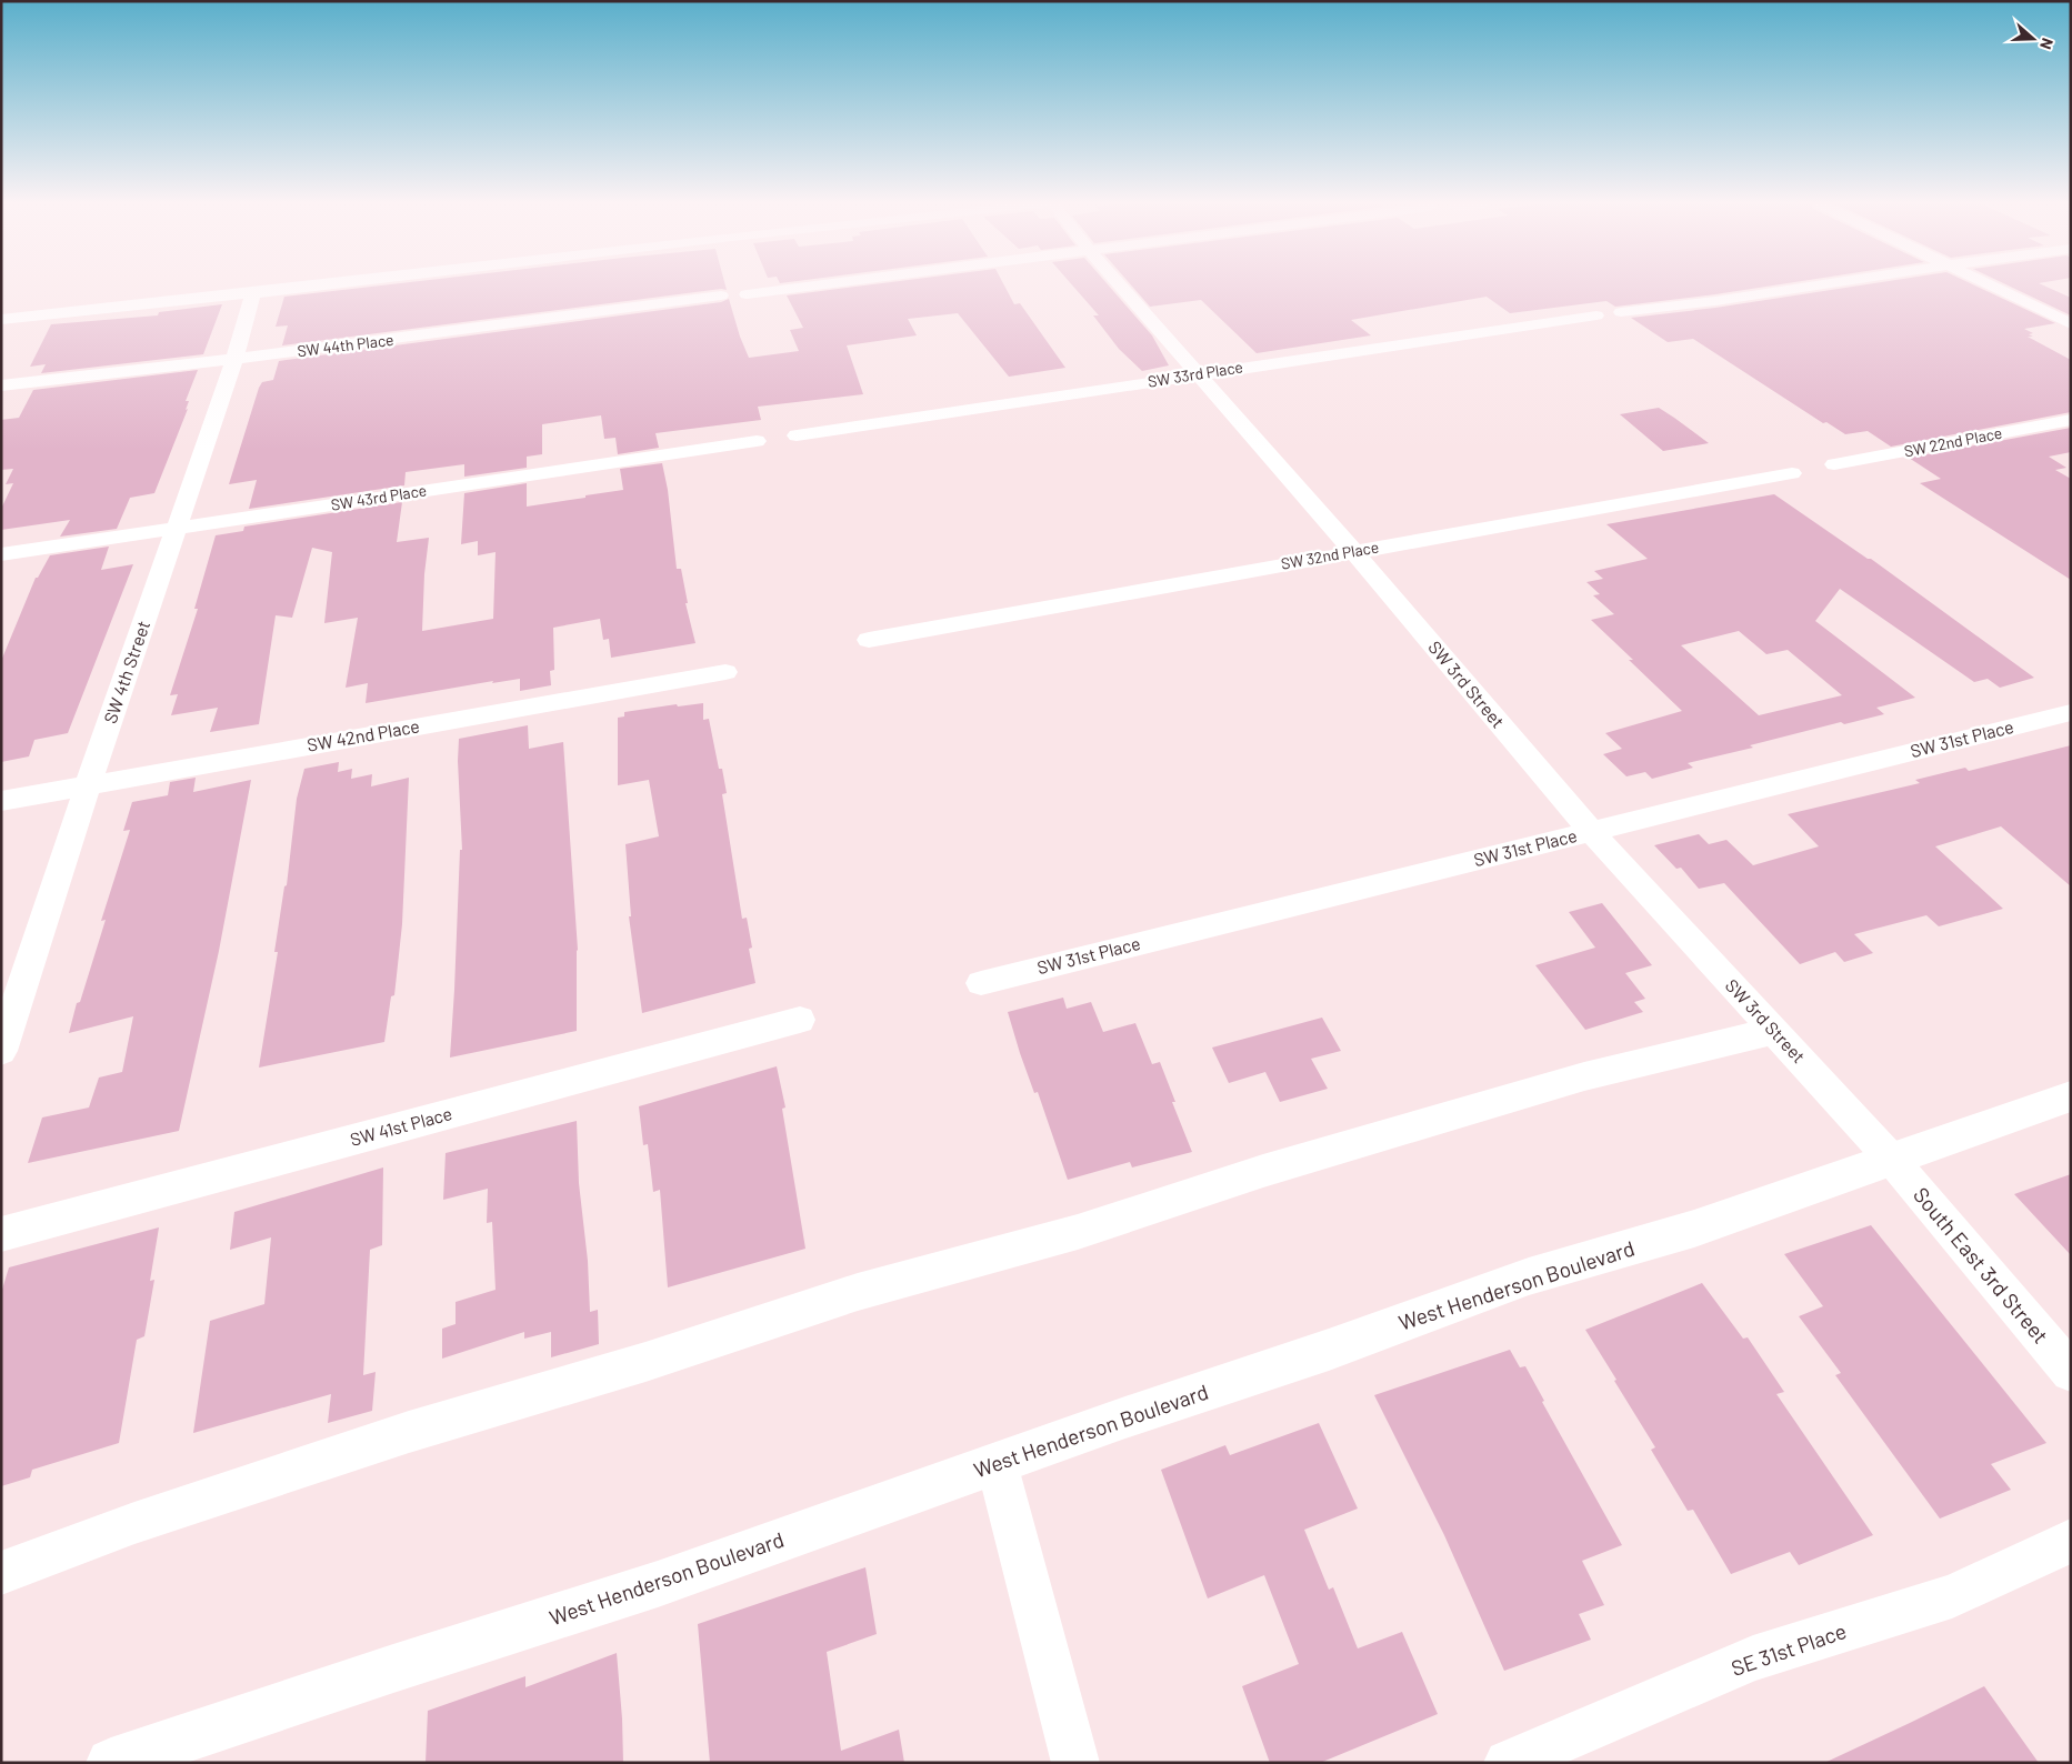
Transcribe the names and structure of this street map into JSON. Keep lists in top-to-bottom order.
{
  "streets": {
    "street": [
      "SW 44th Place",
      "SW 33rd Place",
      "SW 22nd Place",
      "SW 43rd Place",
      "SW 32nd Place",
      "SW 4th Street",
      "SW 3rd Street",
      "SW 42nd Place",
      "SW 31st Place",
      "SW 41st Place",
      "South East 3rd Street",
      "West Henderson Boulevard",
      "SE 31st Place"
    ]
  },
  "crossings": [
    ["SW 44th Place", "SW 4th Street"],
    ["SW 33rd Place", "SW 3rd Street"],
    ["SW 43rd Place", "SW 4th Street"],
    ["SW 32nd Place", "SW 3rd Street"],
    ["SW 4th Street", "SW 42nd Place"],
    ["SW 3rd Street", "SW 31st Place"],
    ["SW 3rd Street", "South East 3rd Street"],
    ["SW 3rd Street", "West Henderson Boulevard"],
    ["South East 3rd Street", "West Henderson Boulevard"]
  ],
  "north": "right"
}
